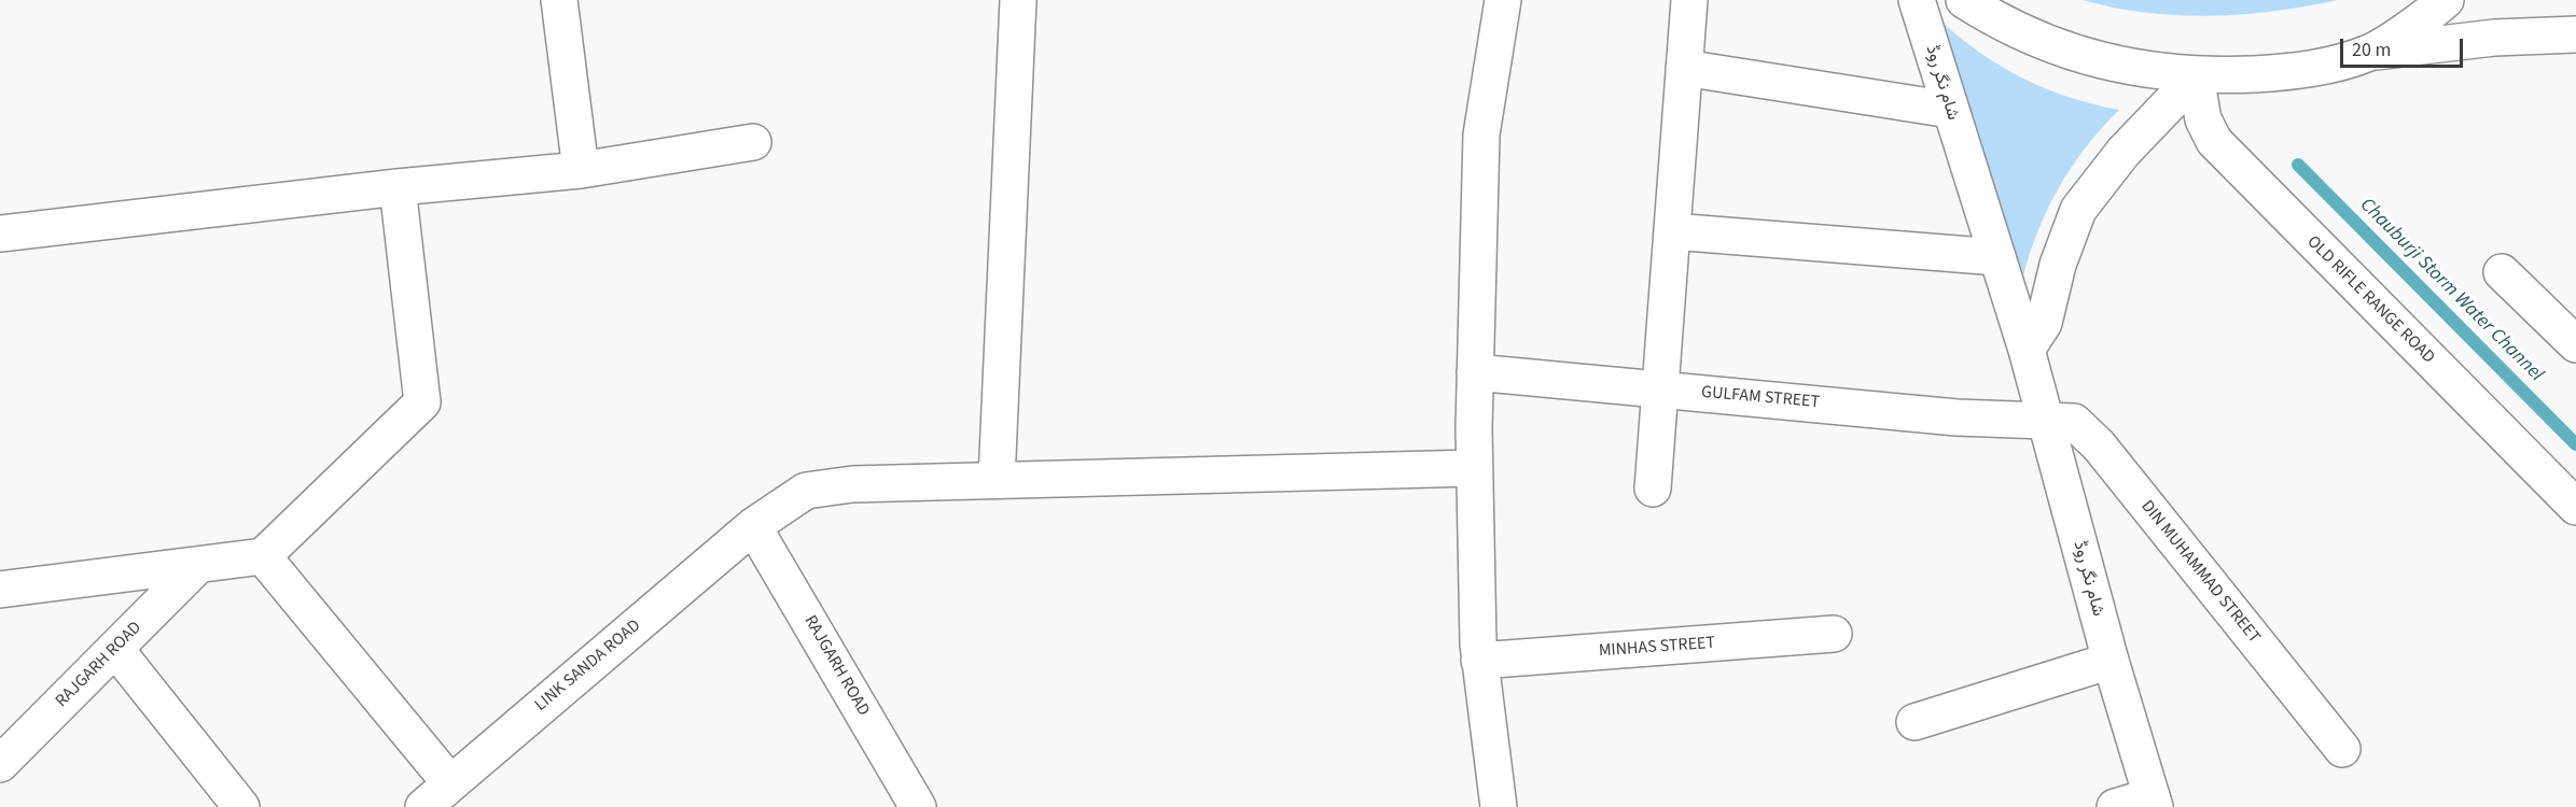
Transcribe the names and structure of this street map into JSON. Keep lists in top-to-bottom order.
{
  "streets": {
    "street": [
      "شام نگر روڈ",
      "OLD RIFLE RANGE ROAD",
      "GULFAM STREET",
      "DIN MUHAMMAD STREET",
      "MINHAS STREET",
      "RAJGARH ROAD",
      "LINK SANDA ROAD"
    ]
  },
  "crossings": [
    ["شام نگر روڈ", "GULFAM STREET"],
    ["شام نگر روڈ", "DIN MUHAMMAD STREET"],
    ["GULFAM STREET", "DIN MUHAMMAD STREET"],
    ["RAJGARH ROAD", "LINK SANDA ROAD"]
  ],
  "water": ["Chauburji Storm Water Channel"],
  "scale_bar": "20 m"
}
